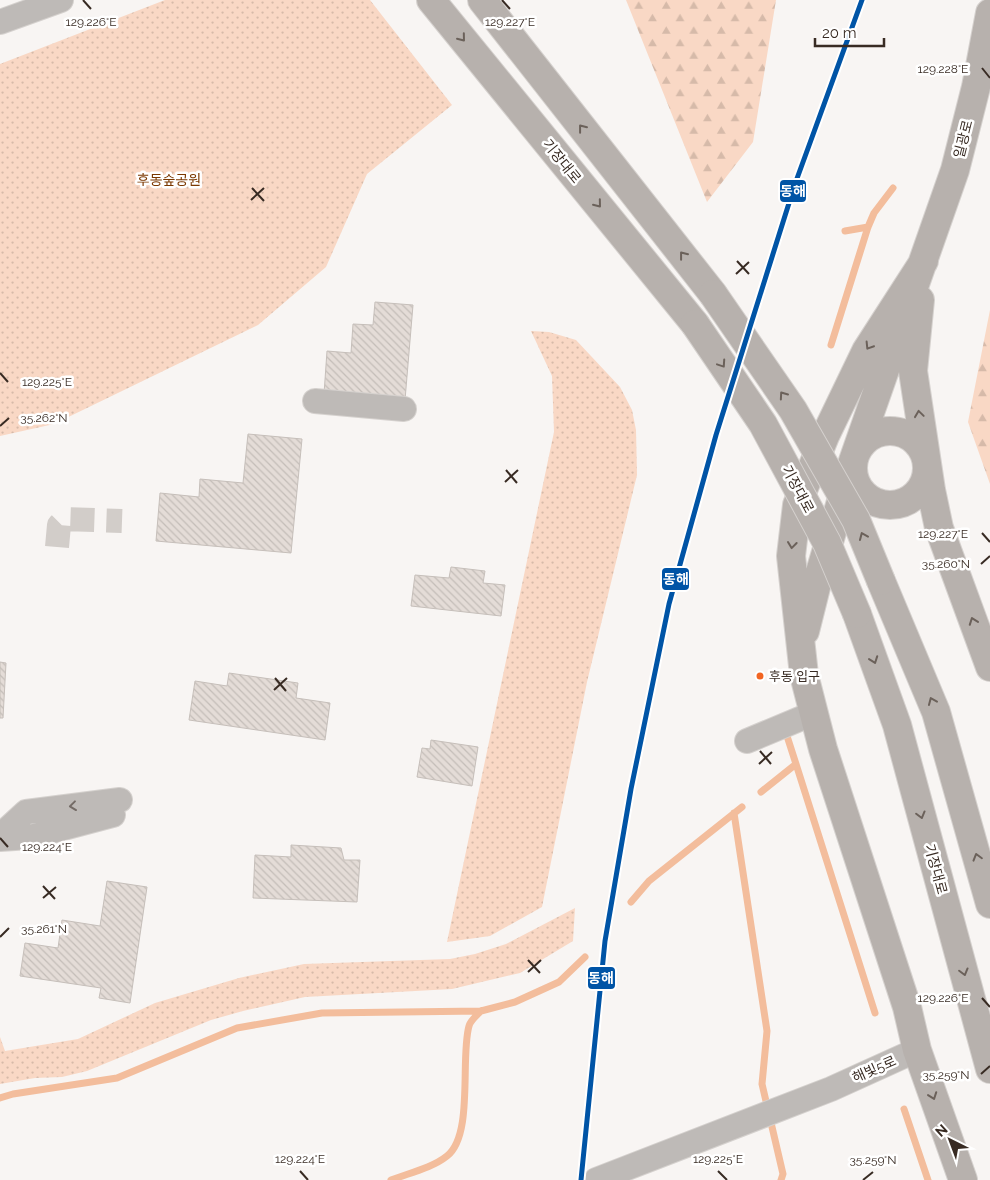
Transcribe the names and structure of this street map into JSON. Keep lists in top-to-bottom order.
{
  "streets": {
    "main road": ["일광로", "기장대로"],
    "street": ["해빛5로"]
  },
  "parks": ["후동숲공원"],
  "places": ["후동 입구"],
  "lines": ["transit line 동해"],
  "scale_bar": "20 m",
  "north": "top left",
  "coordinates": [
    "129.227°E",
    "129.226°E",
    "129.228°E",
    "129.225°E",
    "35.262°N",
    "35.260°N",
    "129.224°E",
    "35.261°N",
    "35.259°N"
  ]
}
